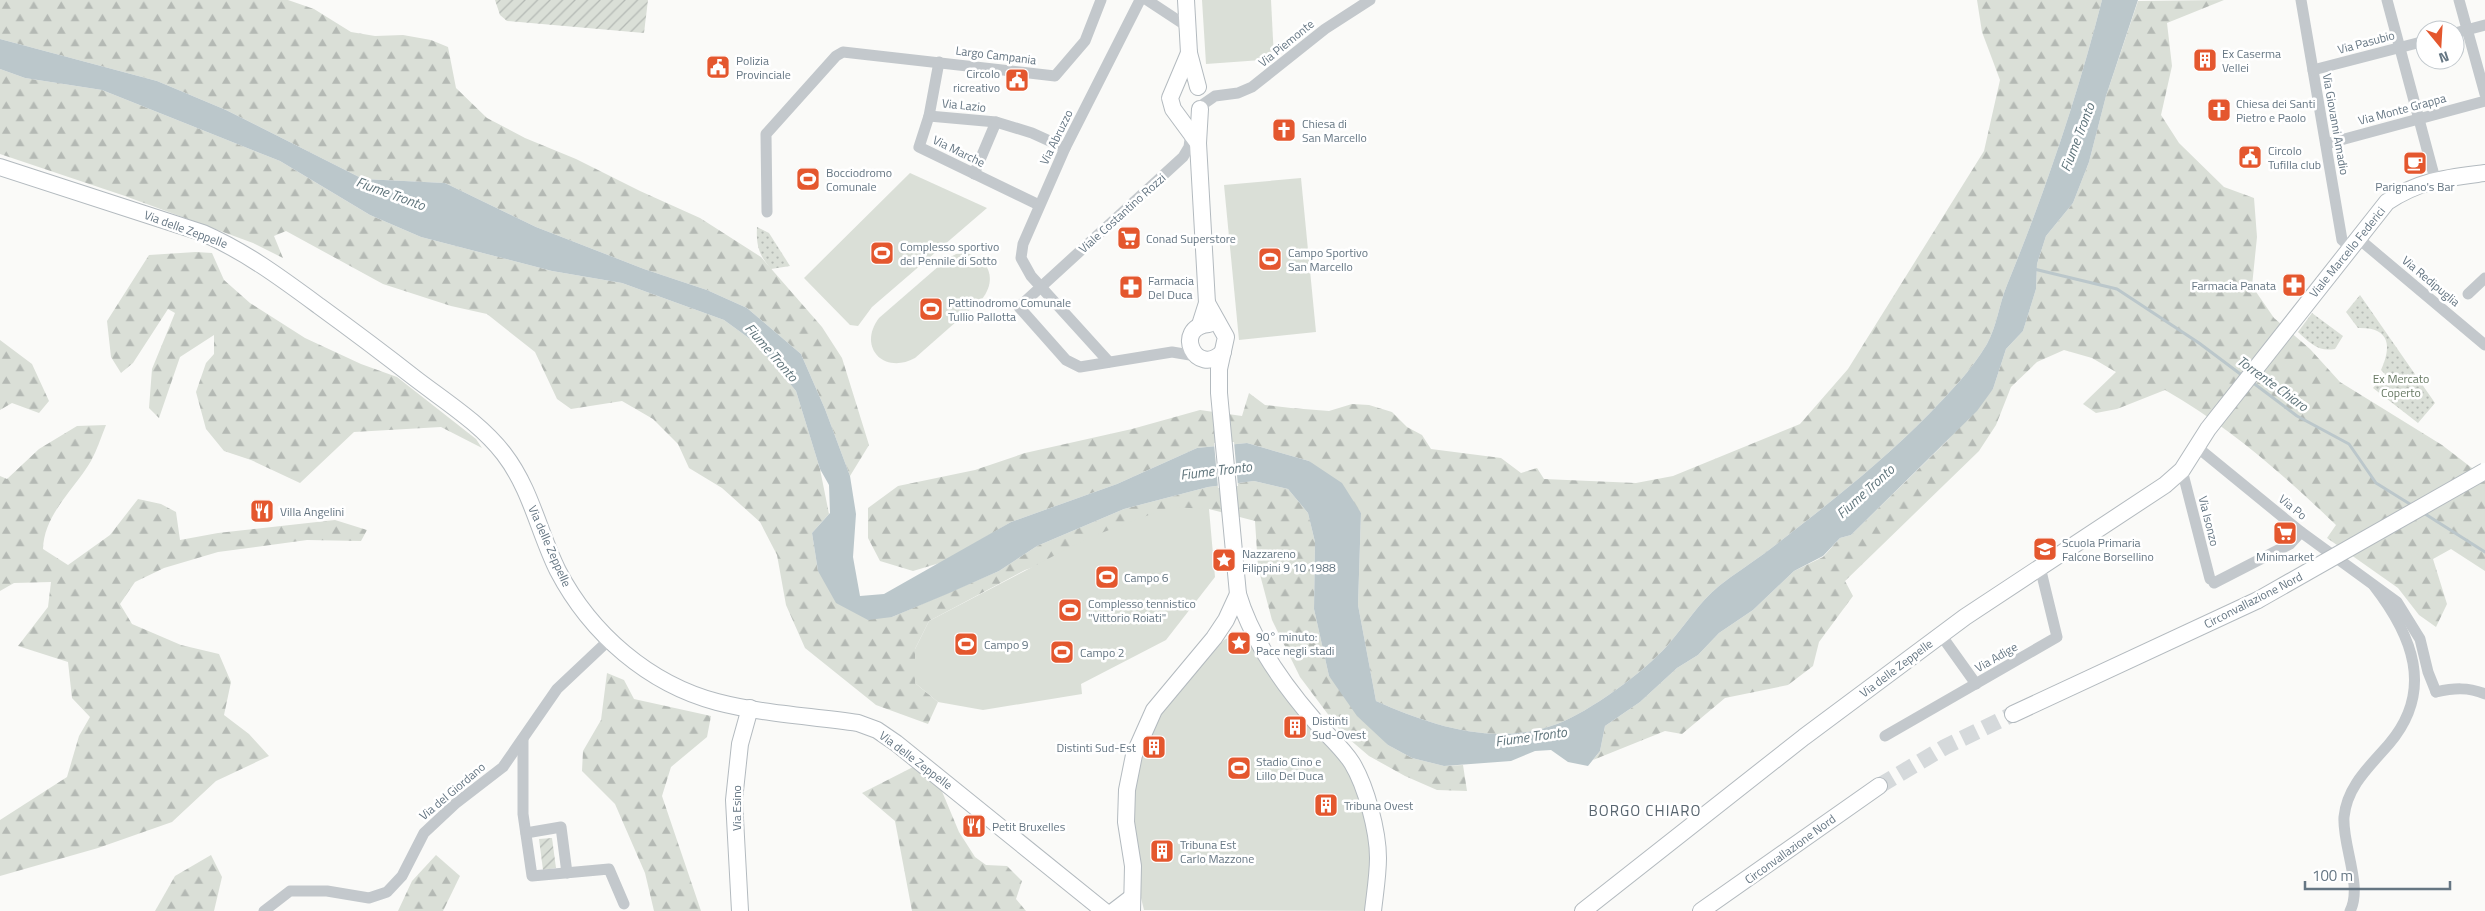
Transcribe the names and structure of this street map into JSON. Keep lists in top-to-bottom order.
{
  "streets": {
    "street": [
      "Via Pasubio",
      "Via Piemonte",
      "Largo Campania",
      "Via Lazio",
      "Via Monte Grappa",
      "Via Giovanni Amadio",
      "Via Abruzzo",
      "Via Marche",
      "Viale Costantino Rozzi",
      "Via delle Zeppelle",
      "Viale Marcello Federici",
      "Via Redipuglia",
      "Via Po",
      "Via Isonzo",
      "Circonvallazione Nord",
      "Via Adige",
      "Via del Giordano",
      "Via Esino"
    ]
  },
  "crossings": [
    ["Via Pasubio", "Via Giovanni Amadio"],
    ["Via Piemonte", "Viale Costantino Rozzi"],
    ["Largo Campania", "Via Marche"],
    ["Via Lazio", "Via Abruzzo"],
    ["Via Lazio", "Via Marche"],
    ["Via Monte Grappa", "Via Giovanni Amadio"],
    ["Via Giovanni Amadio", "Viale Marcello Federici"],
    ["Via Giovanni Amadio", "Via Redipuglia"],
    ["Via Abruzzo", "Via Marche"],
    ["Via Abruzzo", "Viale Costantino Rozzi"],
    ["Via delle Zeppelle", "Viale Marcello Federici"],
    ["Via delle Zeppelle", "Via Po"],
    ["Via delle Zeppelle", "Via Isonzo"],
    ["Via delle Zeppelle", "Via Adige"],
    ["Via delle Zeppelle", "Via del Giordano"],
    ["Via delle Zeppelle", "Via Esino"],
    ["Viale Marcello Federici", "Via Redipuglia"],
    ["Via Po", "Via Isonzo"]
  ],
  "districts": ["BORGO CHIARO"],
  "water": ["Fiume Tronto", "Torrente Chiaro"],
  "parks": ["Ex Mercato Coperto"],
  "places": {
    "building": [
      "Ex Caserma Vellei",
      "Distinti Sud-Ovest",
      "Distinti Sud-Est",
      "Tribuna Ovest",
      "Tribuna Est Carlo Mazzone"
    ],
    "public building": ["Polizia Provinciale", "Circolo ricreativo", "Circolo Tufilla club"],
    "church": ["Chiesa dei Santi Pietro e Paolo", "Chiesa di San Marcello"],
    "cafe": ["Parignano's Bar"],
    "sports": [
      "Bocciodromo Comunale",
      "Complesso sportivo del Pennile di Sotto",
      "Campo Sportivo San Marcello",
      "Pattinodromo Comunale Tullio Pallotta",
      "Campo 6",
      "Complesso tennistico \"Vittorio Roiati\"",
      "Campo 9",
      "Campo 2",
      "Stadio Cino e Lillo Del Duca"
    ],
    "supermarket": ["Conad Superstore", "Minimarket"],
    "pharmacy": ["Farmacia Panata", "Farmacia Del Duca"],
    "restaurant": ["Villa Angelini", "Petit Bruxelles"],
    "school or university": ["Scuola Primaria Falcone Borsellino"],
    "place": ["Nazzareno Filippini 9 10 1988", "90° minuto: Pace negli stadi"]
  },
  "scale_bar": "100 m",
  "north": "bottom"
}
